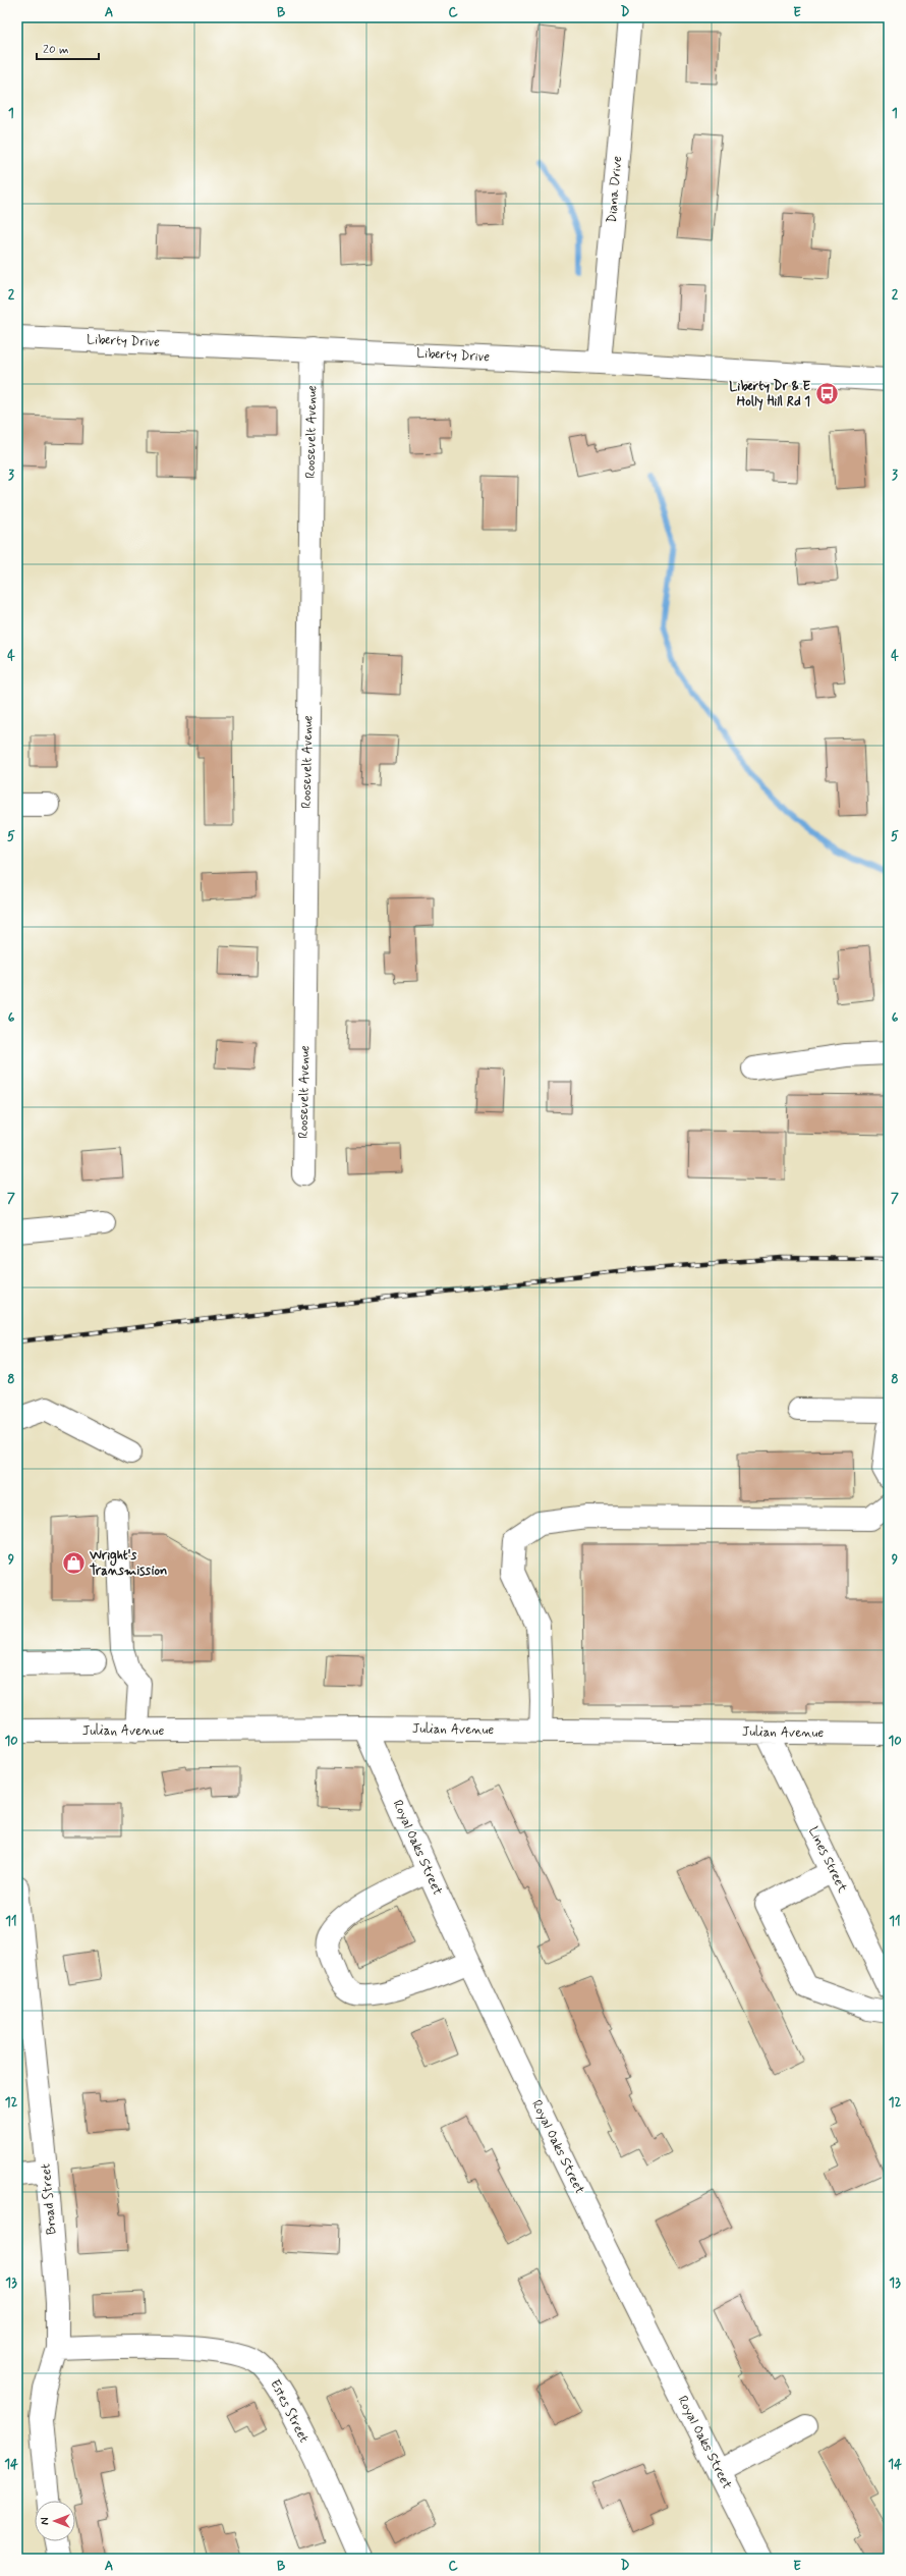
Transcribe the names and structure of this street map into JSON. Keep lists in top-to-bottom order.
{
  "streets": {
    "street": [
      "Diana Drive",
      "Liberty Drive",
      "Roosevelt Avenue",
      "Julian Avenue",
      "Royal Oaks Street",
      "Lines Street",
      "Broad Street",
      "Estes Street"
    ]
  },
  "crossings": [
    ["Diana Drive", "Liberty Drive"],
    ["Liberty Drive", "Roosevelt Avenue"],
    ["Julian Avenue", "Royal Oaks Street"],
    ["Julian Avenue", "Lines Street"],
    ["Broad Street", "Estes Street"]
  ],
  "places": {
    "bus stop": ["Liberty Dr & E Holly Hill Rd 1"],
    "shop": ["Wright's Transmission"]
  },
  "scale_bar": "20 m",
  "north": "left",
  "grid": {
    "columns": [
      "A",
      "B",
      "C",
      "D",
      "E"
    ],
    "rows": [
      "1",
      "2",
      "3",
      "4",
      "5",
      "6",
      "7",
      "8",
      "9",
      "10",
      "11",
      "12",
      "13",
      "14"
    ]
  }
}
